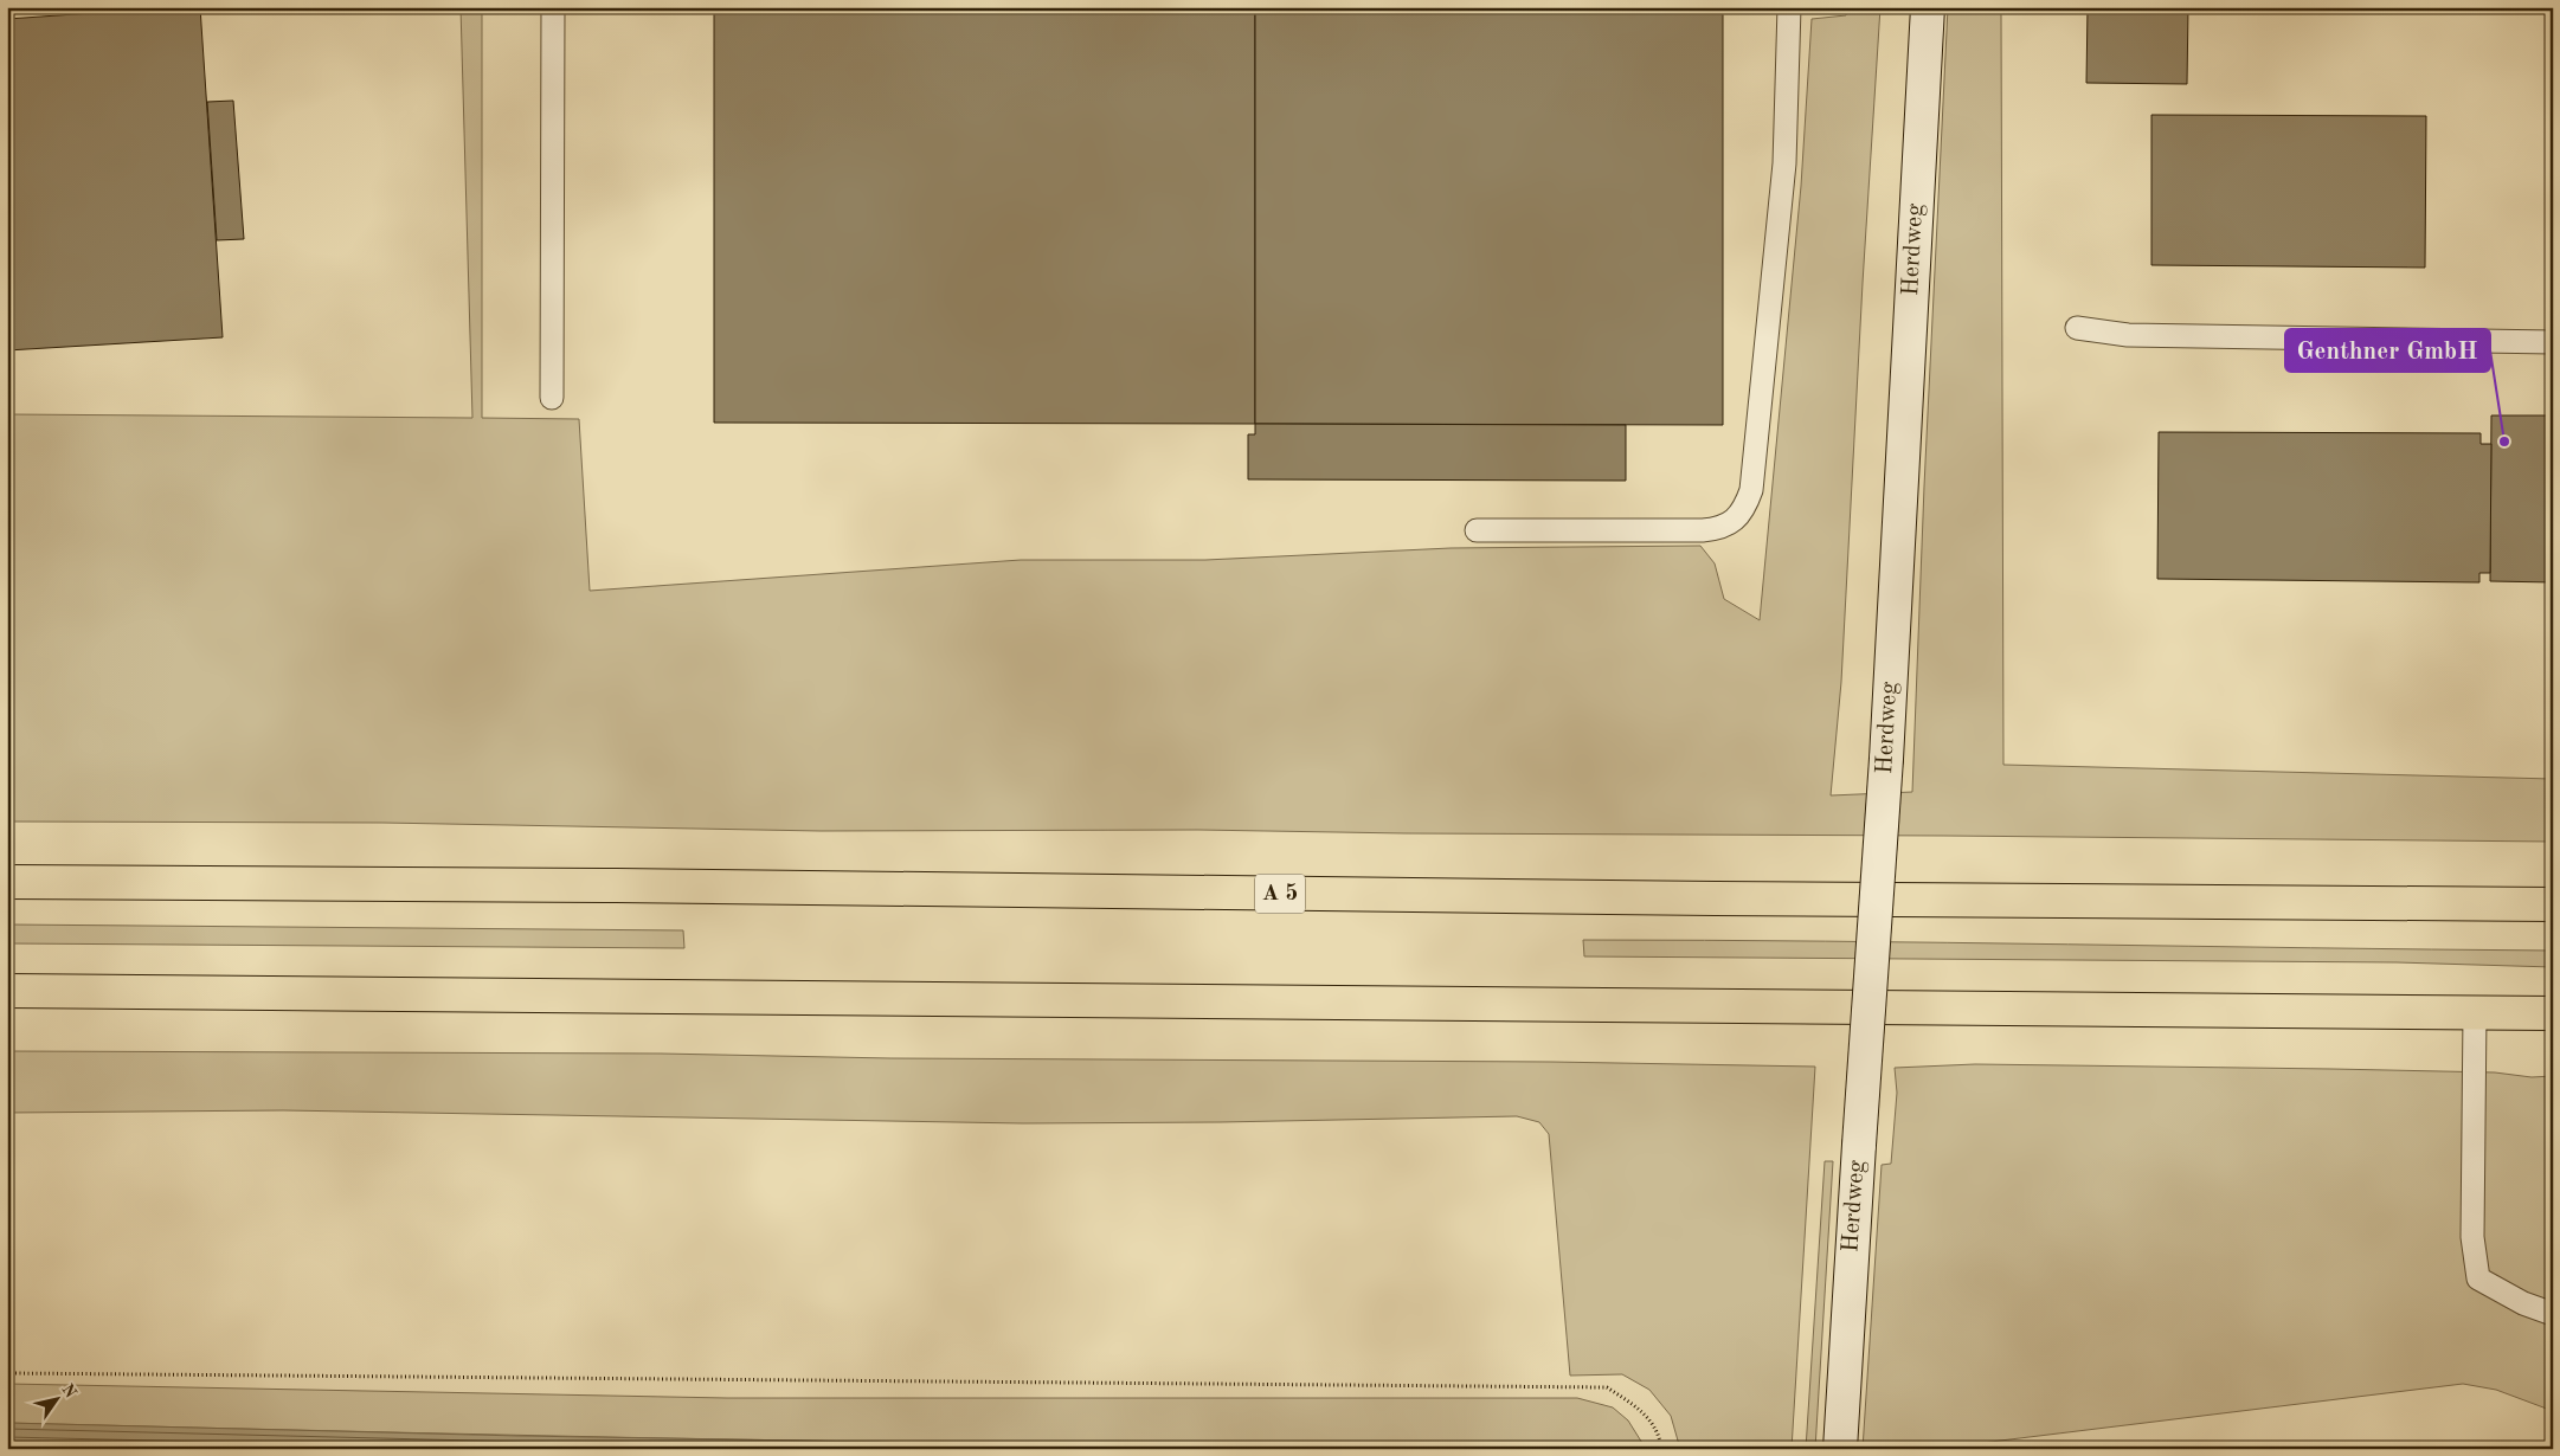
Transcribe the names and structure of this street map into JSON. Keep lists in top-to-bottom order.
{
  "streets": {
    "highway": ["A 5"],
    "main road": ["Herdweg"]
  },
  "places": ["Genthner GmbH"],
  "north": "top right"
}
